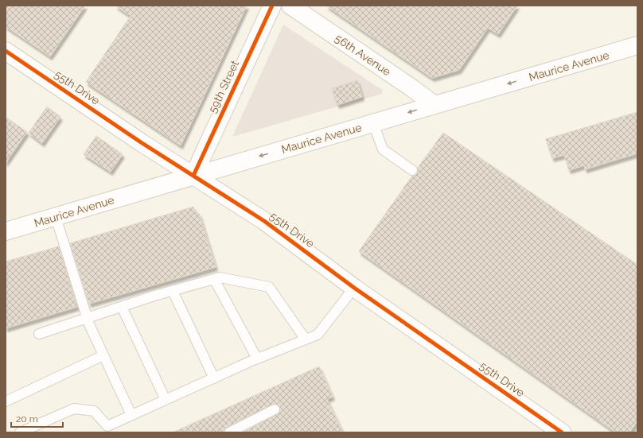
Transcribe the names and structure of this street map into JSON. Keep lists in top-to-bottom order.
{
  "streets": {
    "street": [
      "56th Avenue",
      "Maurice Avenue",
      "59th Street",
      "55th Drive"
    ]
  },
  "crossings": [
    ["56th Avenue", "Maurice Avenue"],
    ["Maurice Avenue", "59th Street"],
    ["Maurice Avenue", "55th Drive"],
    ["59th Street", "55th Drive"]
  ],
  "one_way": ["Maurice Avenue"],
  "scale_bar": "20 m"
}
